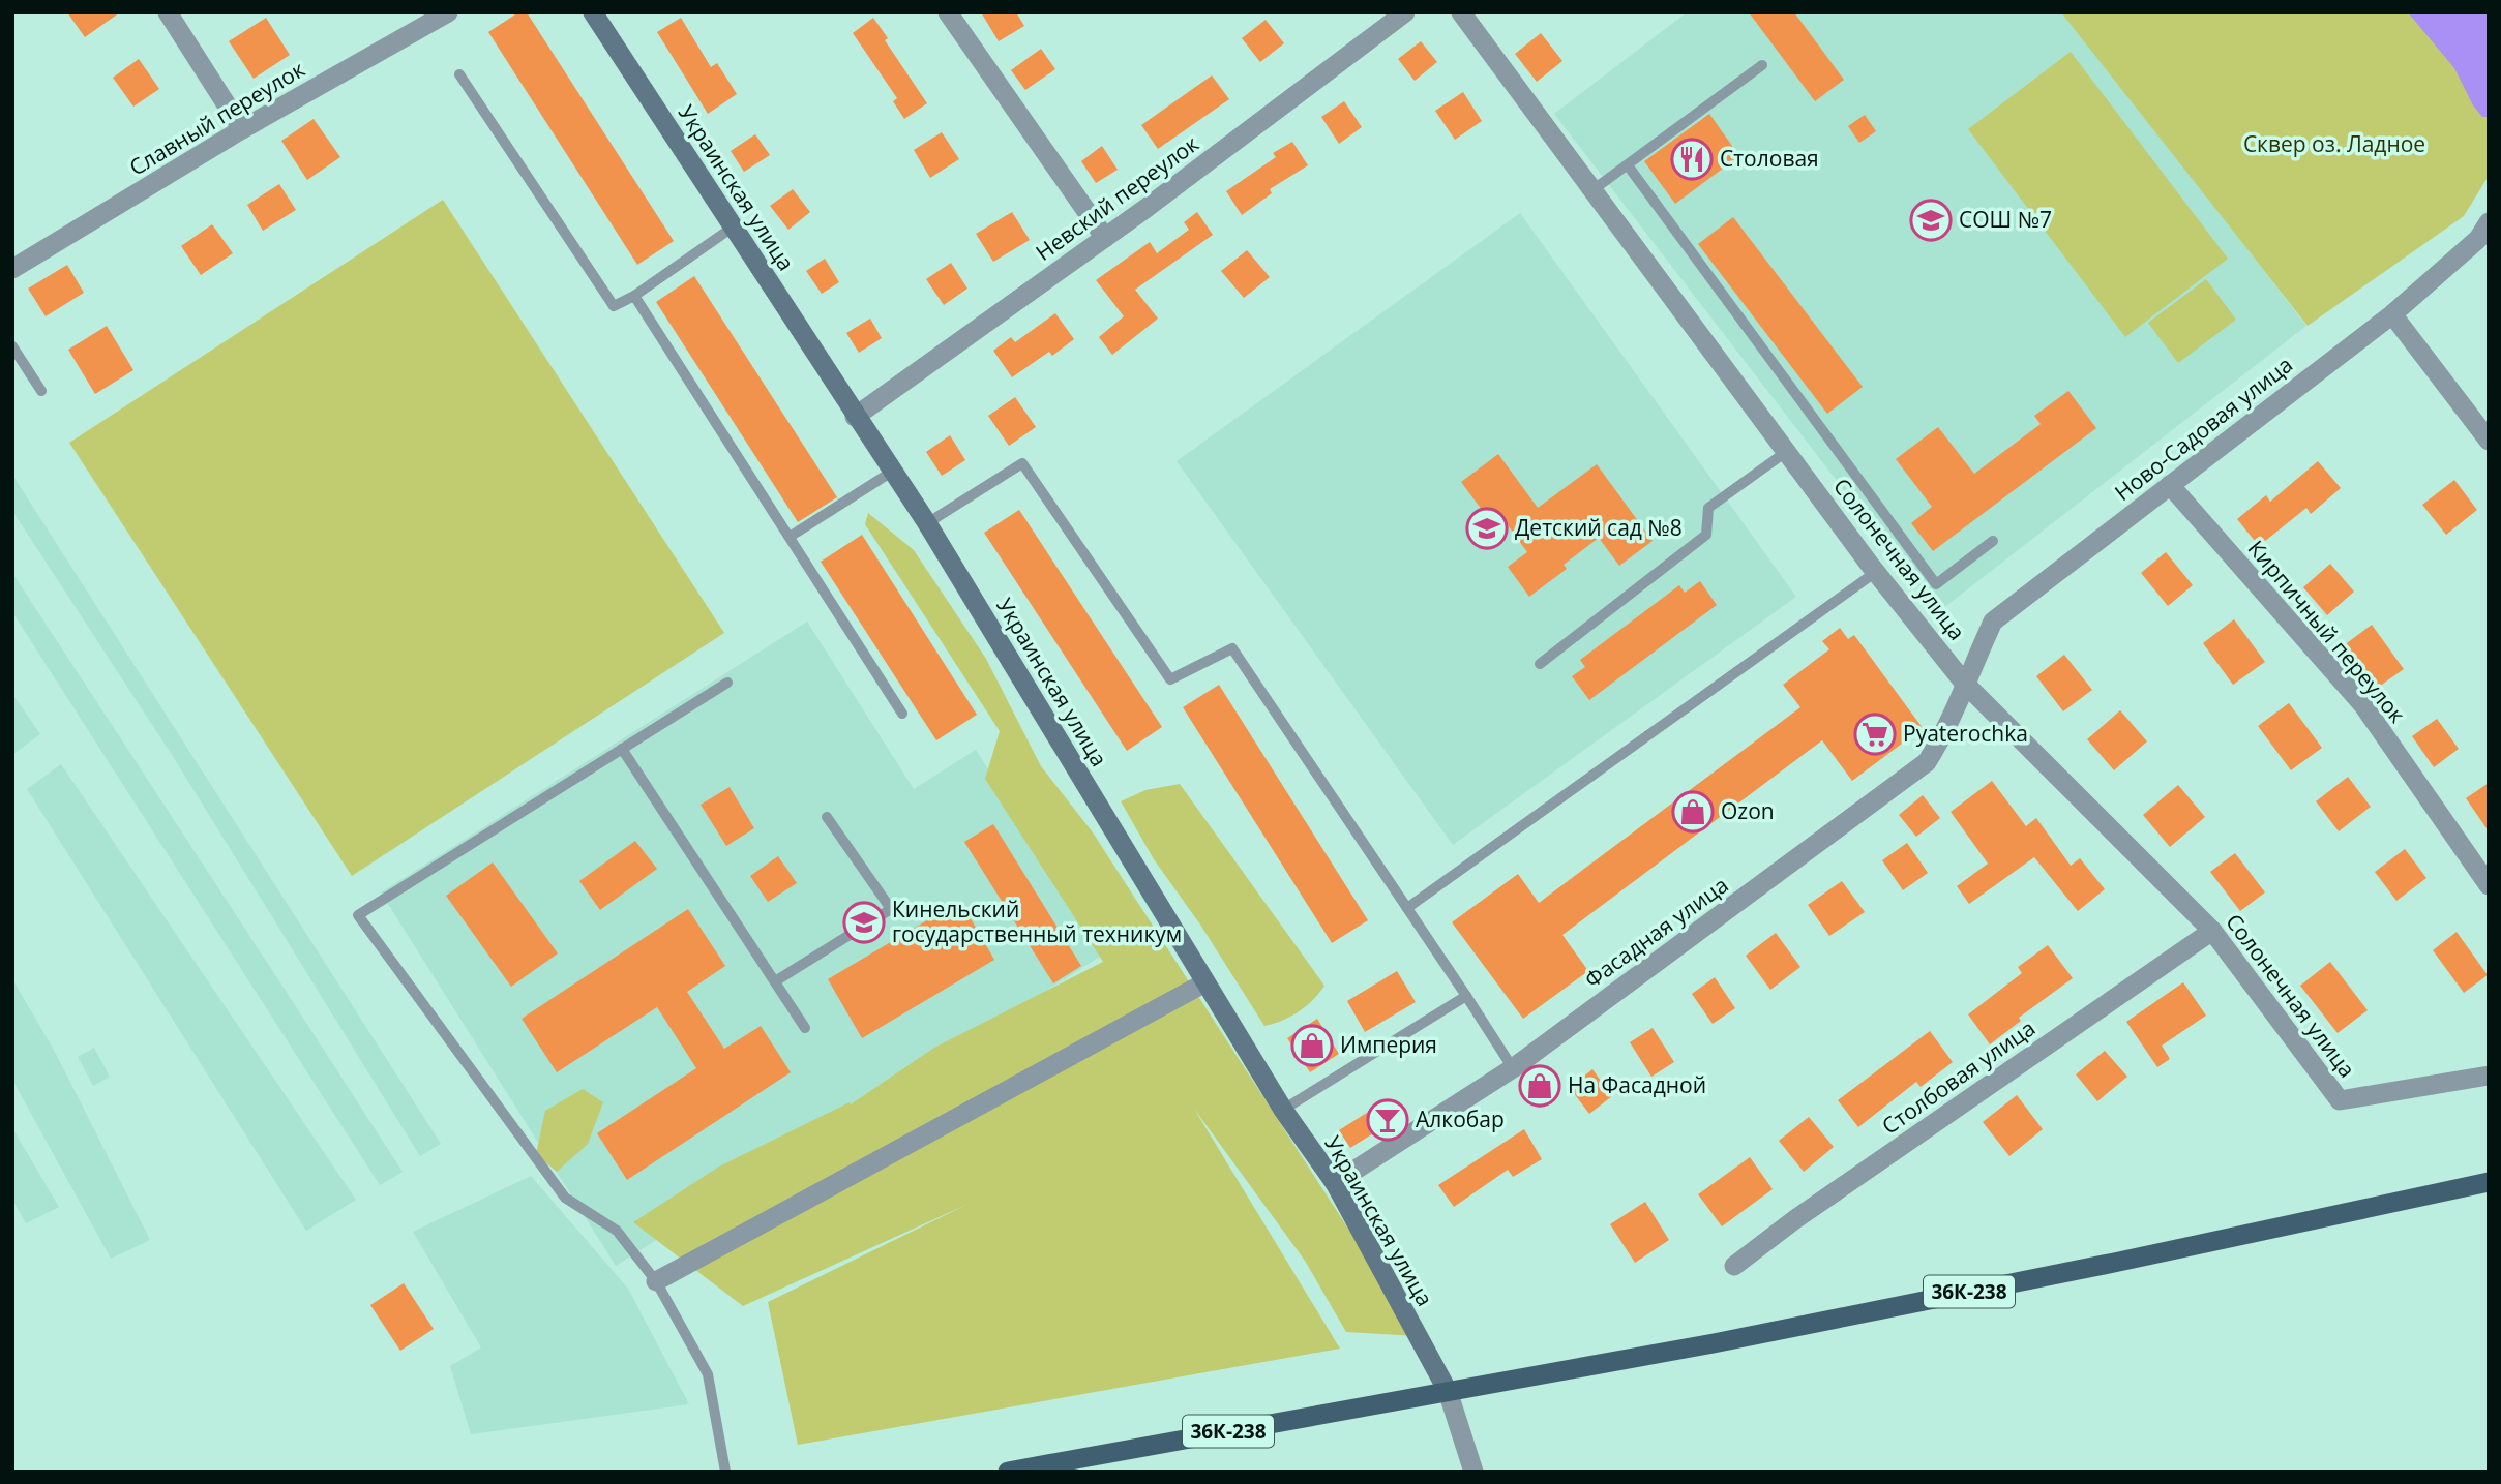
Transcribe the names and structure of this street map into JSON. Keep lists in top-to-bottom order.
{
  "streets": {
    "main road": ["Украинская улица", "36К-238"],
    "street": [
      "Славный переулок",
      "Невский переулок",
      "Ново-Садовая улица",
      "Солонечная улица",
      "Кирпичный переулок",
      "Фасадная улица",
      "Столбовая улица"
    ]
  },
  "crossings": [
    ["Украинская улица", "Невский переулок"],
    ["Украинская улица", "Фасадная улица"],
    ["Украинская улица", "36К-238"],
    ["Ново-Садовая улица", "Солонечная улица"],
    ["Ново-Садовая улица", "Кирпичный переулок"],
    ["Ново-Садовая улица", "Фасадная улица"],
    ["Солонечная улица", "Фасадная улица"],
    ["Солонечная улица", "Столбовая улица"]
  ],
  "parks": ["Сквер оз. Ладное"],
  "places": {
    "restaurant": ["Столовая"],
    "school or university": ["СОШ №7", "Детский сад №8", "Кинельский государственный техникум"],
    "supermarket": ["Pyaterochka"],
    "shop": ["Ozon", "Империя", "На Фасадной"],
    "bar": ["Алкобар"]
  }
}
